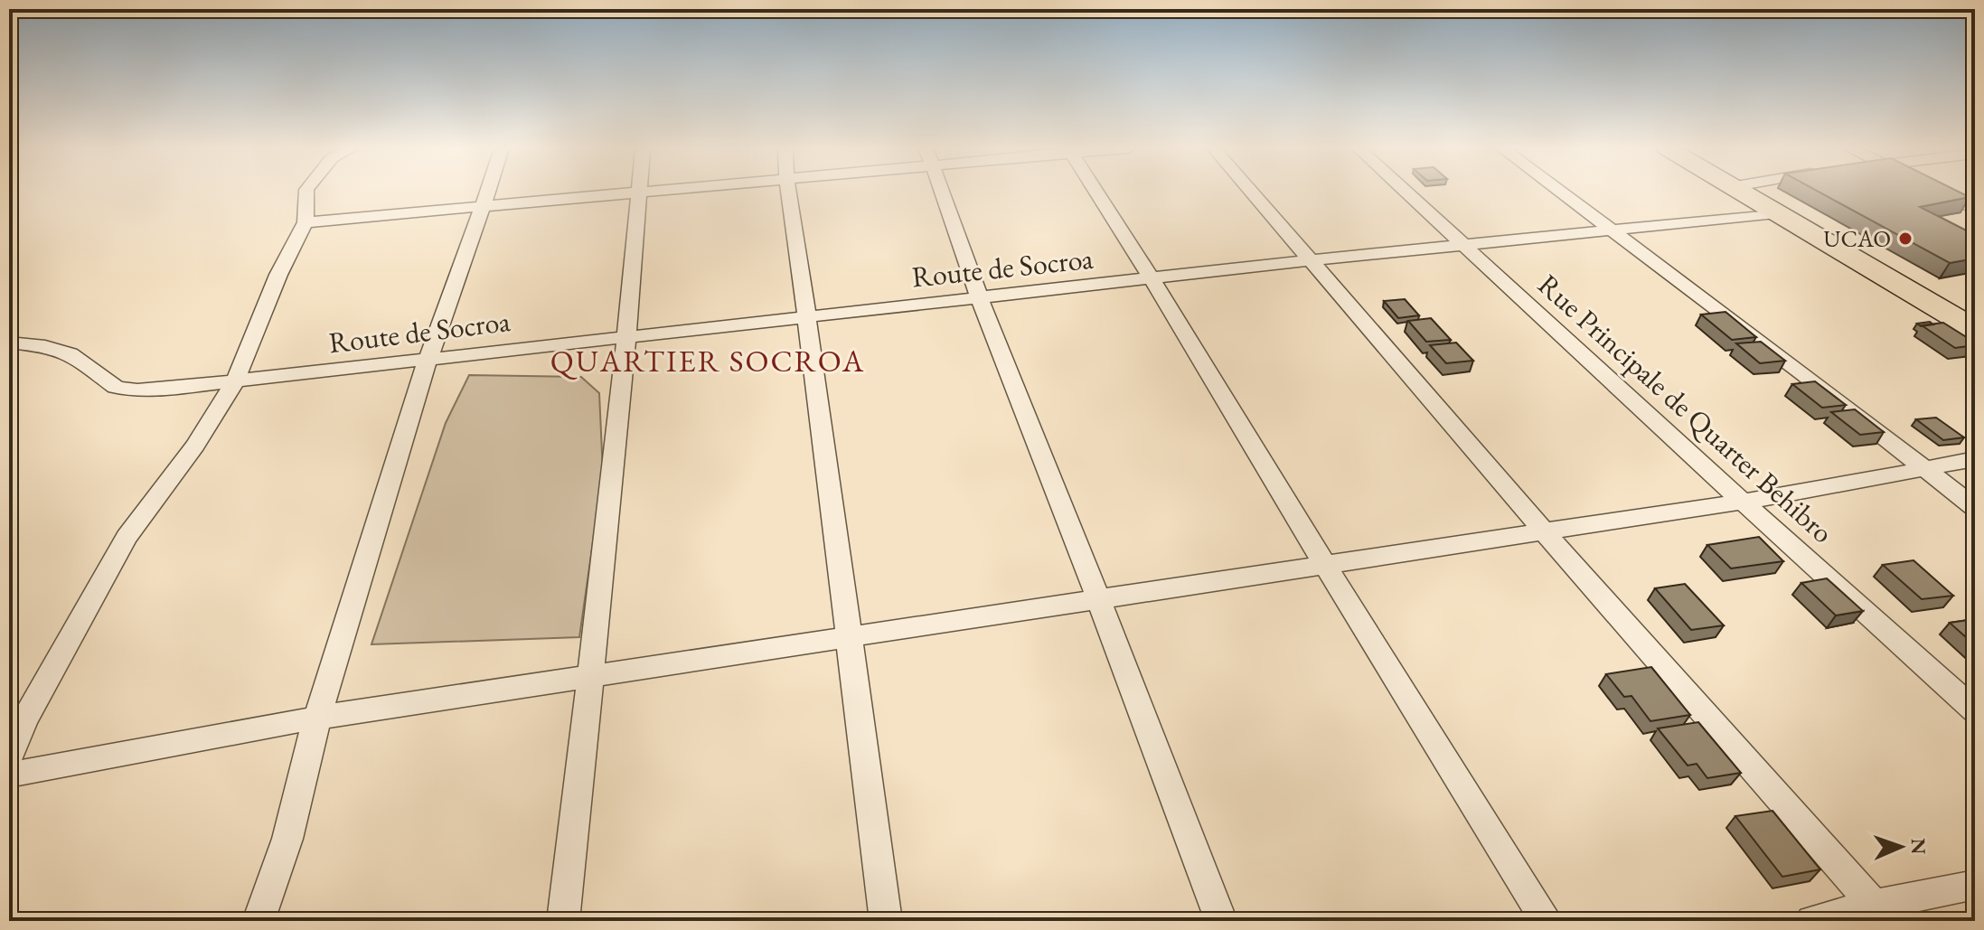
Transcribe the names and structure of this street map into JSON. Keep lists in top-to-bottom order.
{
  "streets": {
    "street": ["Route de Socroa", "Rue Principale de Quarter Behibro"]
  },
  "crossings": [
    ["Route de Socroa", "Rue Principale de Quarter Behibro"]
  ],
  "districts": ["QUARTIER SOCROA"],
  "places": ["UCAO"],
  "north": "right"
}
